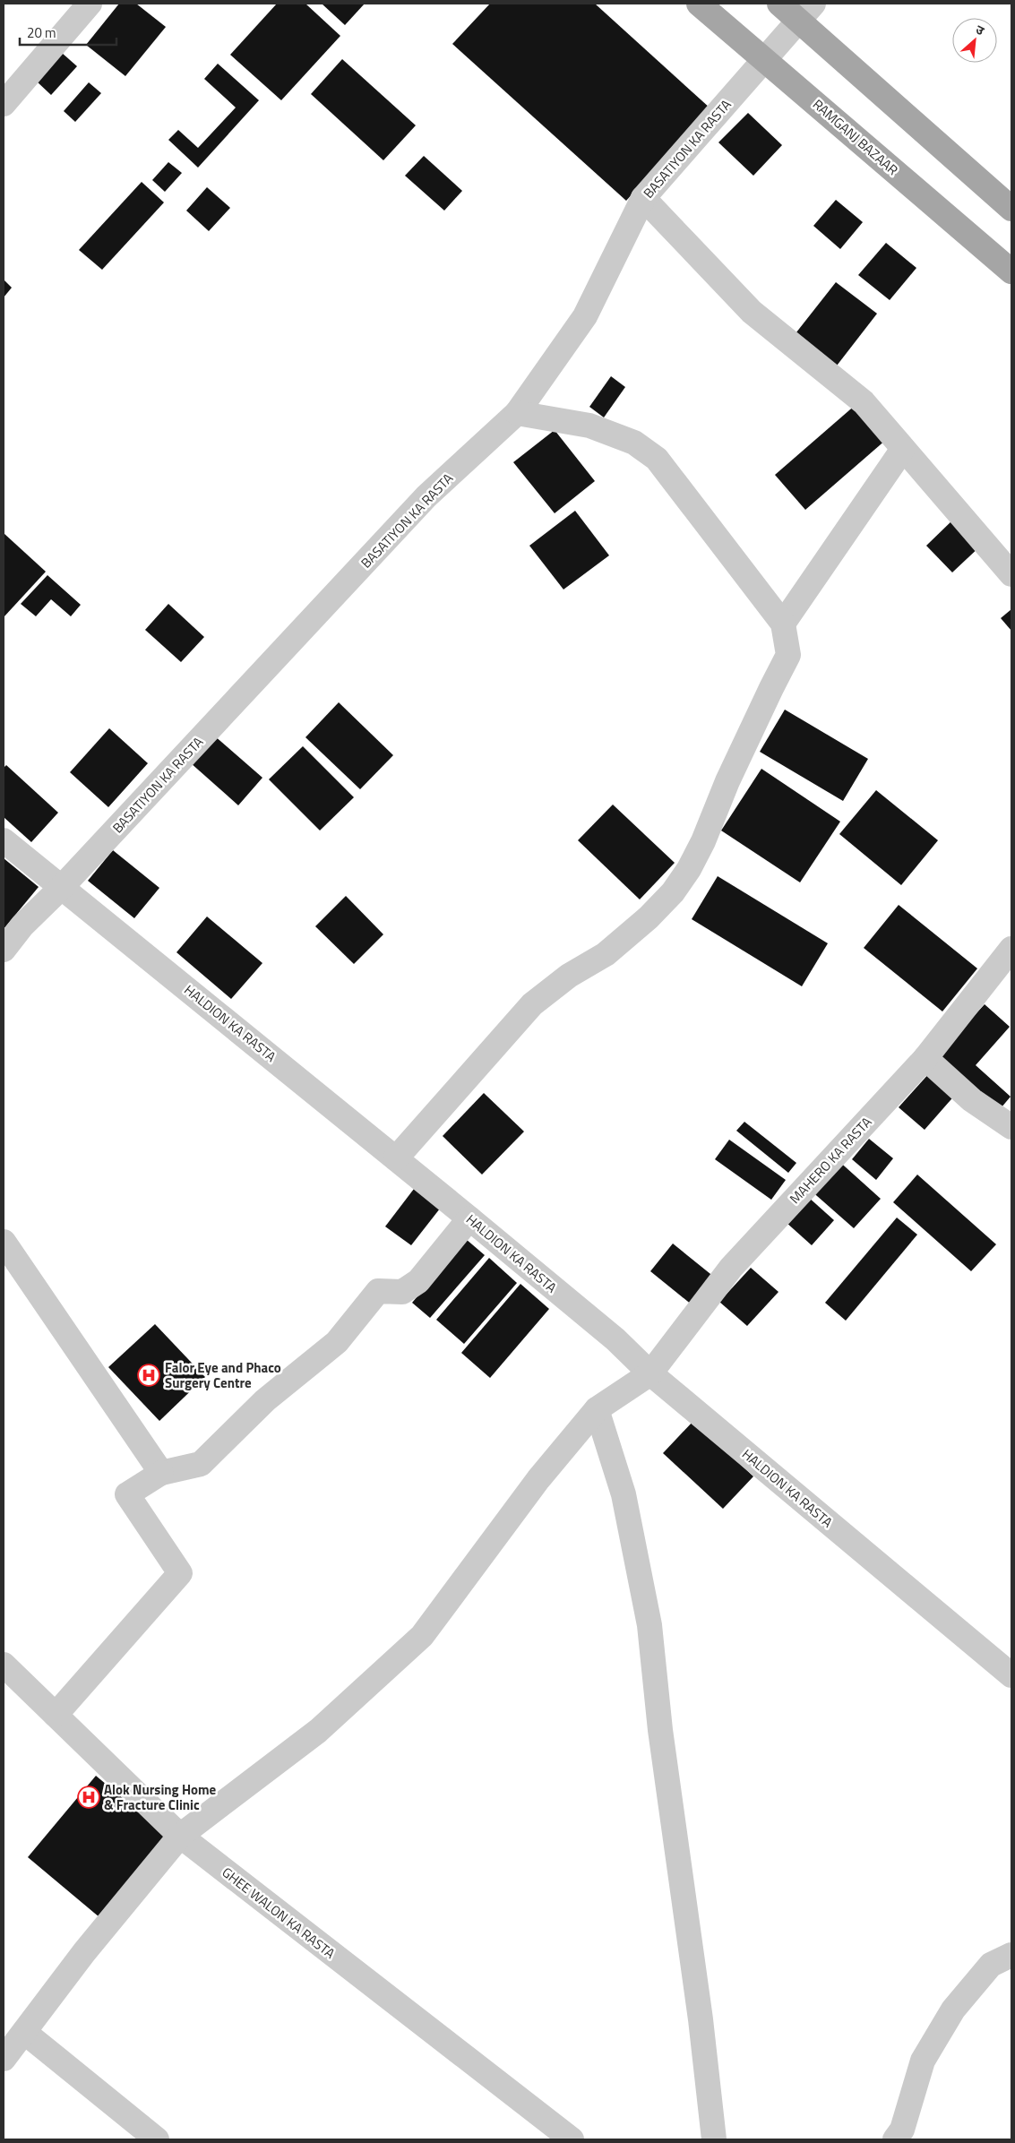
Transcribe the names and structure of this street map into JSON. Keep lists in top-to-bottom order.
{
  "streets": {
    "main road": ["RAMGANJ BAZAAR"],
    "street": [
      "BASATIYON KA RASTA",
      "HALDION KA RASTA",
      "MAHERO KA RASTA",
      "GHEE WALON KA RASTA"
    ]
  },
  "crossings": [
    ["RAMGANJ BAZAAR", "BASATIYON KA RASTA"],
    ["BASATIYON KA RASTA", "HALDION KA RASTA"],
    ["HALDION KA RASTA", "MAHERO KA RASTA"],
    ["MAHERO KA RASTA", "GHEE WALON KA RASTA"]
  ],
  "places": {
    "hospital": ["Falor Eye and Phaco Surgery Centre", "Alok Nursing Home & Fracture Clinic"]
  },
  "scale_bar": "20 m",
  "north": "top right"
}
